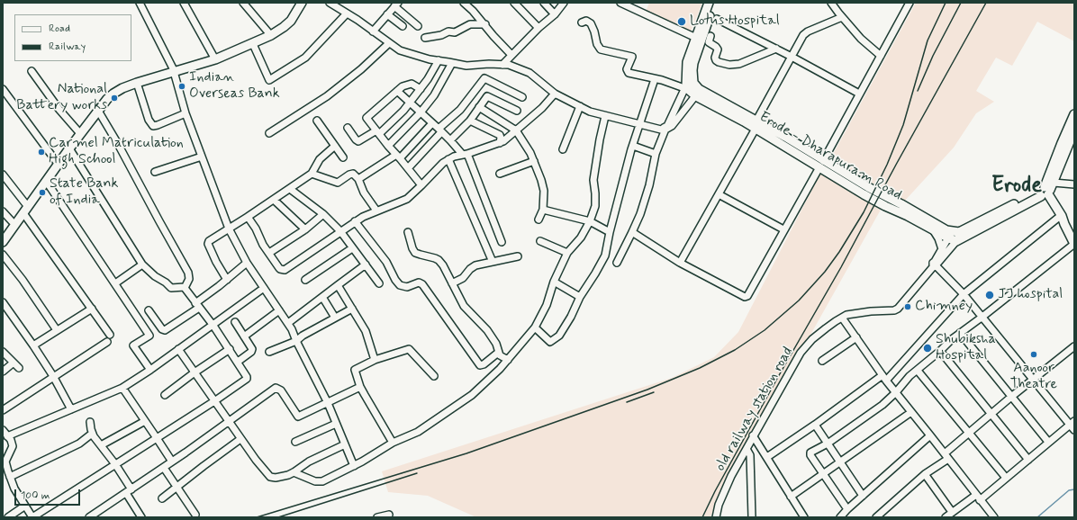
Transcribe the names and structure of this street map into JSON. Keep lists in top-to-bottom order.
{
  "streets": {
    "main road": ["Erode - Dharapuram Road"],
    "street": ["old railway station road"]
  },
  "districts": ["Erode"],
  "places": [
    "Lotus Hospital",
    "Indian Overseas Bank",
    "National Battery works",
    "Carmel Matriculation High School",
    "State Bank of India",
    "JJ hospital",
    "Chimney",
    "Shubiksha Hospital",
    "Aanoor Theatre"
  ],
  "legend": ["Road", "Railway"],
  "scale_bar": "100 m"
}
